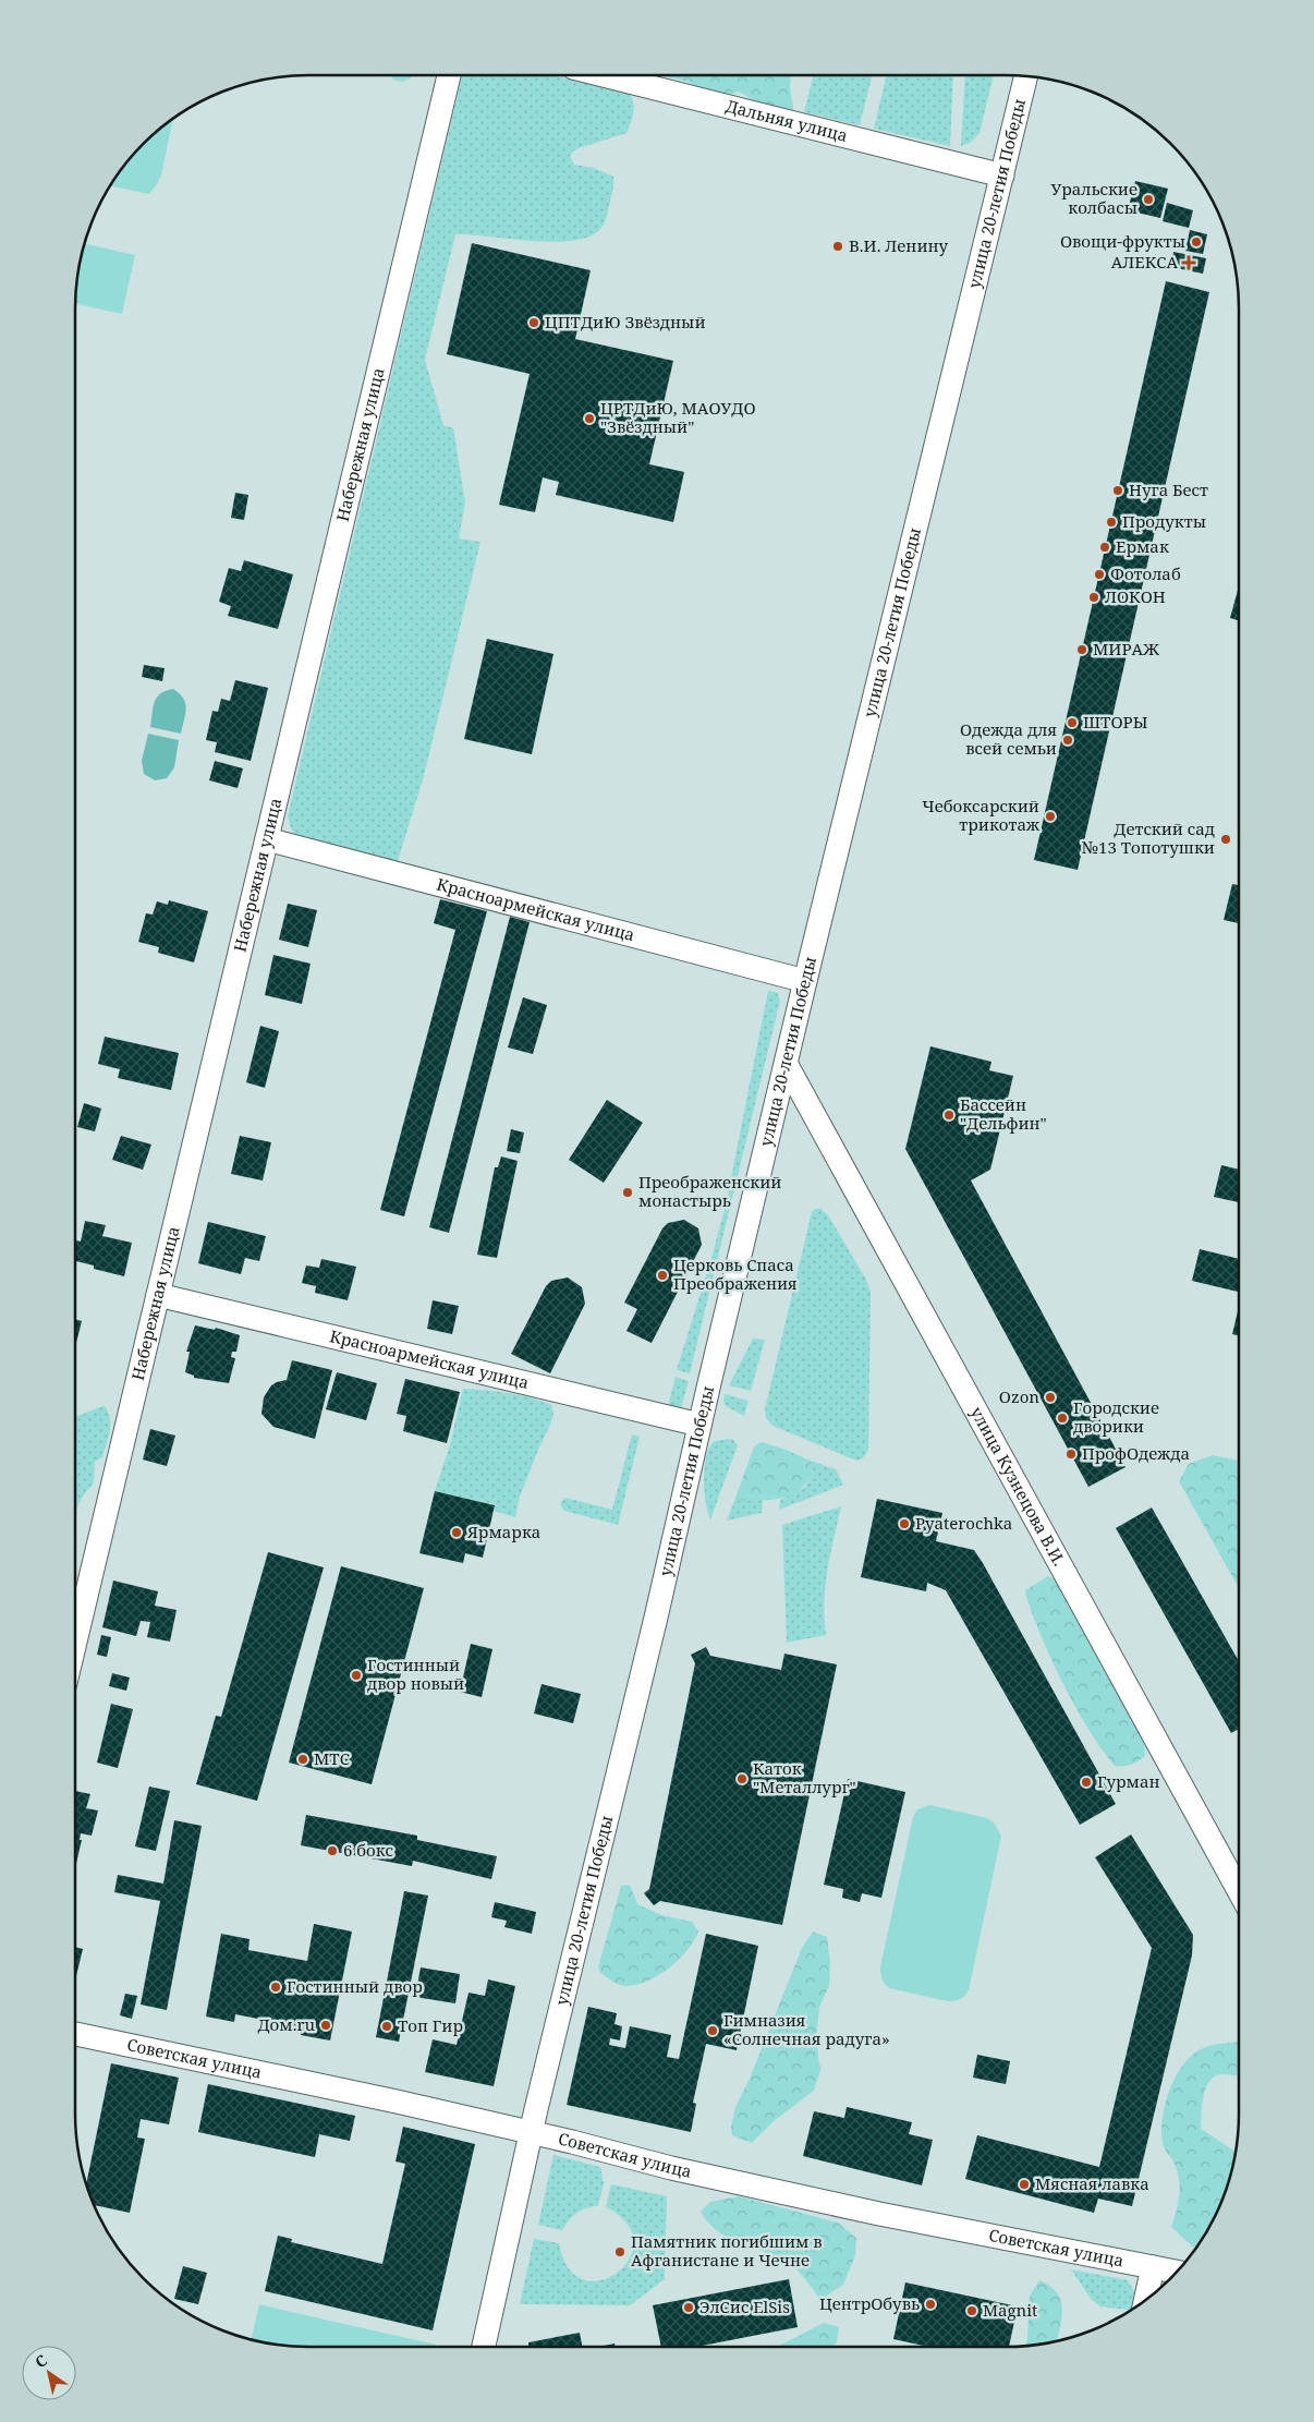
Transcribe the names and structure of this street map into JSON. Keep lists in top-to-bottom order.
{
  "streets": {
    "street": [
      "Дальняя улица",
      "улица 20-летия Победы",
      "Набережная улица",
      "Красноармейская улица",
      "улица Кузнецова В.И.",
      "Советская улица"
    ]
  },
  "crossings": [
    ["Дальняя улица", "улица 20-летия Победы"],
    ["улица 20-летия Победы", "Красноармейская улица"],
    ["улица 20-летия Победы", "улица Кузнецова В.И."],
    ["улица 20-летия Победы", "Советская улица"],
    ["Набережная улица", "Красноармейская улица"]
  ],
  "places": {
    "other": [
      "Уральские колбасы",
      "Овощи-фрукты",
      "В.И. Ленину",
      "ЦПТДиЮ Звёздный",
      "ЦРТДиЮ, МАОУДО \"Звёздный\"",
      "Нуга Бест",
      "Продукты",
      "Ермак",
      "Фотолаб",
      "ЛОКОН",
      "МИРАЖ",
      "ШТОРЫ",
      "Одежда для всей семьи",
      "Чебоксарский трикотаж",
      "Детский сад №13 Топотушки",
      "Бассейн \"Дельфин\"",
      "Преображенский монастырь",
      "Церковь Спаса Преображения",
      "Ozon",
      "Городские дворики",
      "ПрофОдежда",
      "Pyaterochka",
      "Ярмарка",
      "Гостинный двор новый",
      "МТС",
      "Каток \"Металлург\"",
      "Гурман",
      "6 бокс",
      "Гостинный двор",
      "Дом.ru",
      "Топ Гир",
      "Гимназия «Солнечная радуга»",
      "Мясная лавка",
      "Памятник погибшим в Афганистане и Чечне",
      "ЦентрОбувь",
      "ЭлСис ElSis",
      "Magnit"
    ],
    "health": ["АЛЕКСА"]
  },
  "north": "top left"
}
